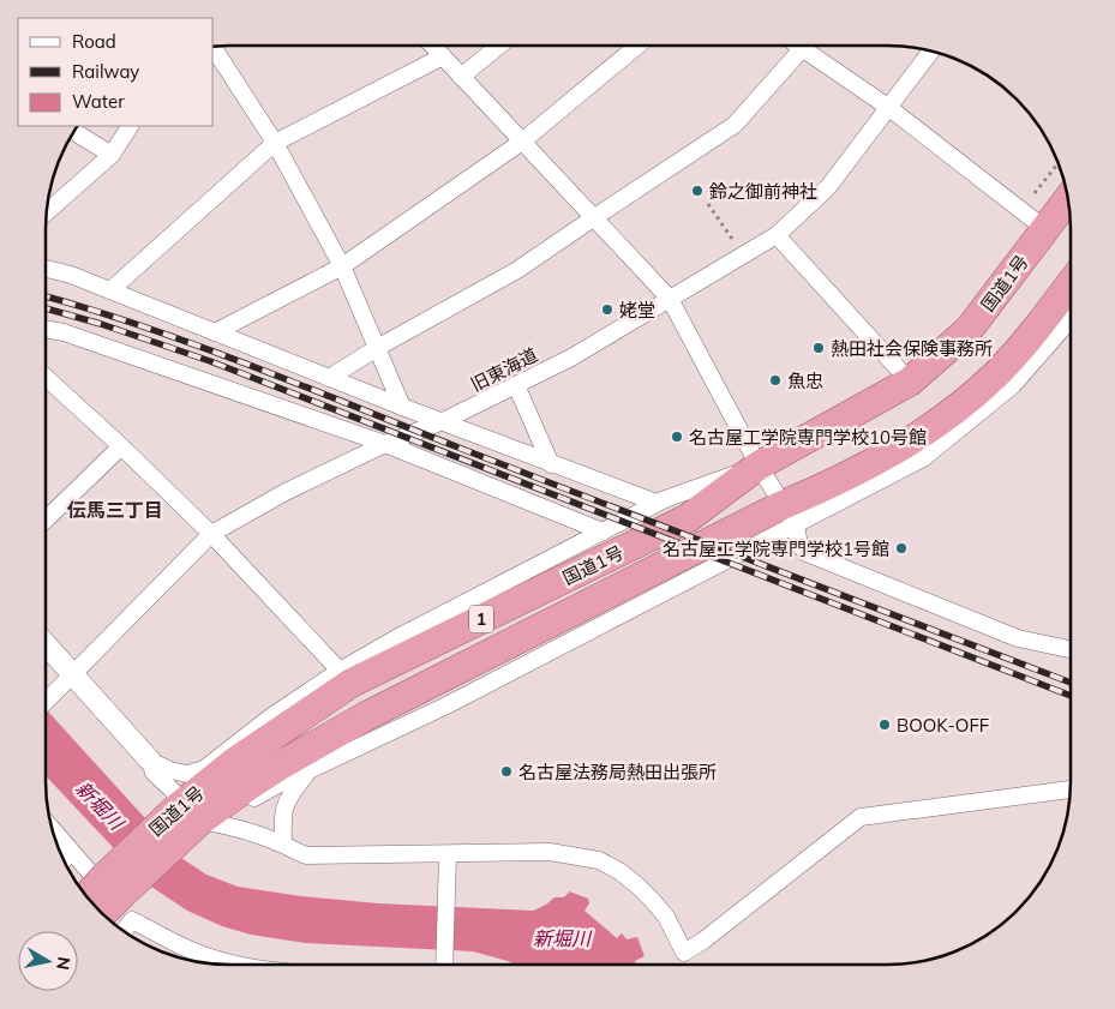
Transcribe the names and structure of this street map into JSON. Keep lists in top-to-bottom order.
{
  "streets": {
    "highway": ["国道1号", "1"],
    "street": ["旧東海道"]
  },
  "districts": ["伝馬三丁目"],
  "water": ["新堀川"],
  "places": [
    "鈴之御前神社",
    "姥堂",
    "熱田社会保険事務所",
    "魚忠",
    "名古屋工学院専門学校10号館",
    "名古屋工学院専門学校1号館",
    "BOOK-OFF",
    "名古屋法務局熱田出張所"
  ],
  "legend": ["Road", "Railway", "Water"],
  "north": "right"
}
